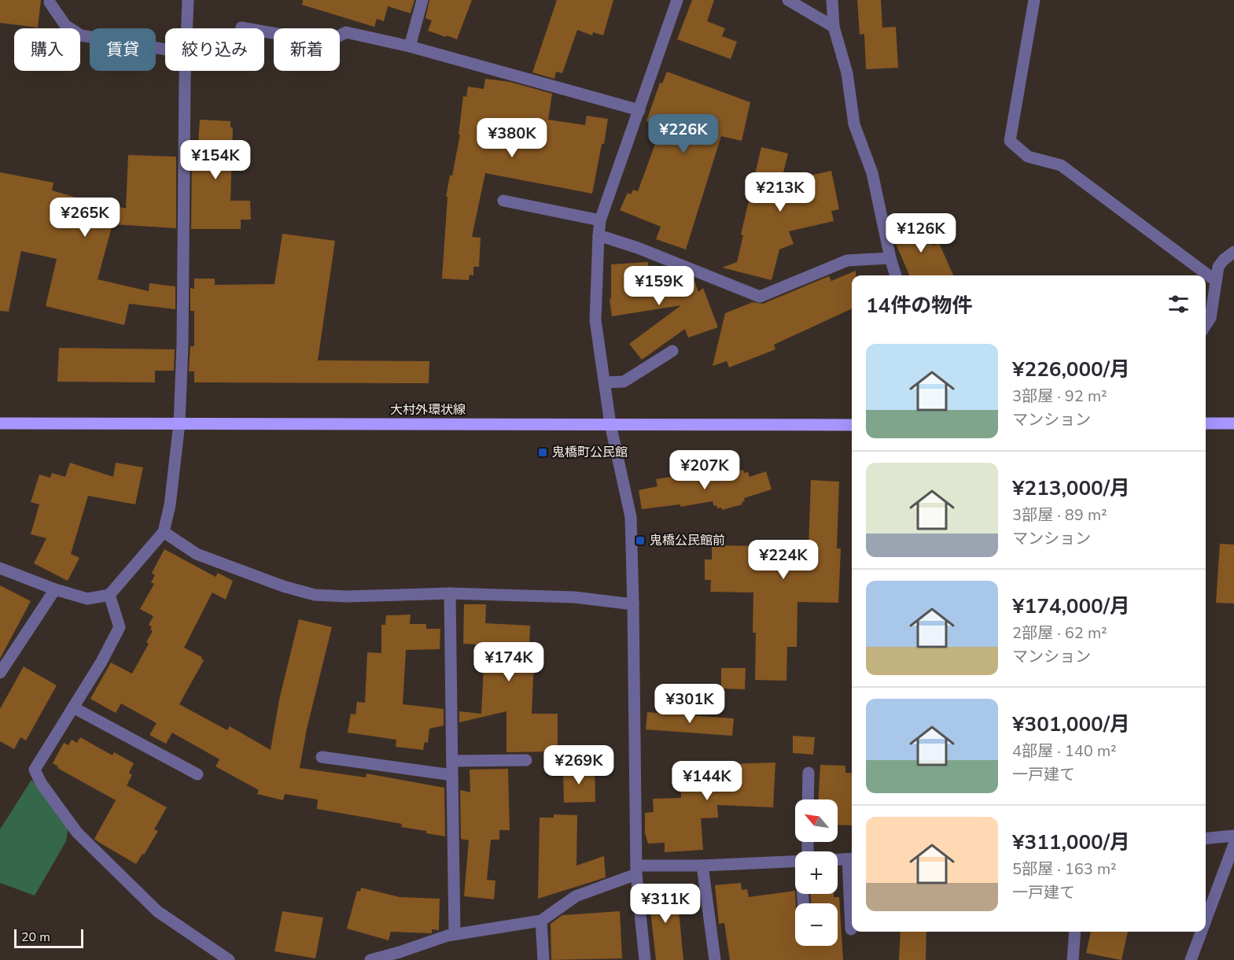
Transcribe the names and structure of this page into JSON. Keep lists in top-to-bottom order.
{
  "streets": {
    "main road": ["大村外環状線"]
  },
  "places": {
    "transit": ["鬼橋町公民館", "鬼橋公民館前"]
  },
  "scale_bar": "20 m",
  "north": "top left",
  "page": {
    "chip": [
      "購入",
      "賃貸",
      "絞り込み",
      "新着"
    ],
    "price": [
      "¥226K",
      "¥380K",
      "¥154K",
      "¥213K",
      "¥265K",
      "¥126K",
      "¥159K",
      "¥207K",
      "¥224K",
      "¥174K",
      "¥301K",
      "¥269K",
      "¥144K",
      "¥311K"
    ],
    "heading": "14件の物件",
    "list": [
      {
        "name": "¥226,000/月",
        "note": "3部屋 · 92 m² · マンション"
      },
      {
        "name": "¥213,000/月",
        "note": "3部屋 · 89 m² · マンション"
      },
      {
        "name": "¥174,000/月",
        "note": "2部屋 · 62 m² · マンション"
      },
      {
        "name": "¥301,000/月",
        "note": "4部屋 · 140 m² · 一戸建て"
      },
      {
        "name": "¥311,000/月",
        "note": "5部屋 · 163 m² · 一戸建て"
      }
    ],
    "map_buttons": ["+", "−"],
    "scale": "20 m"
  }
}
